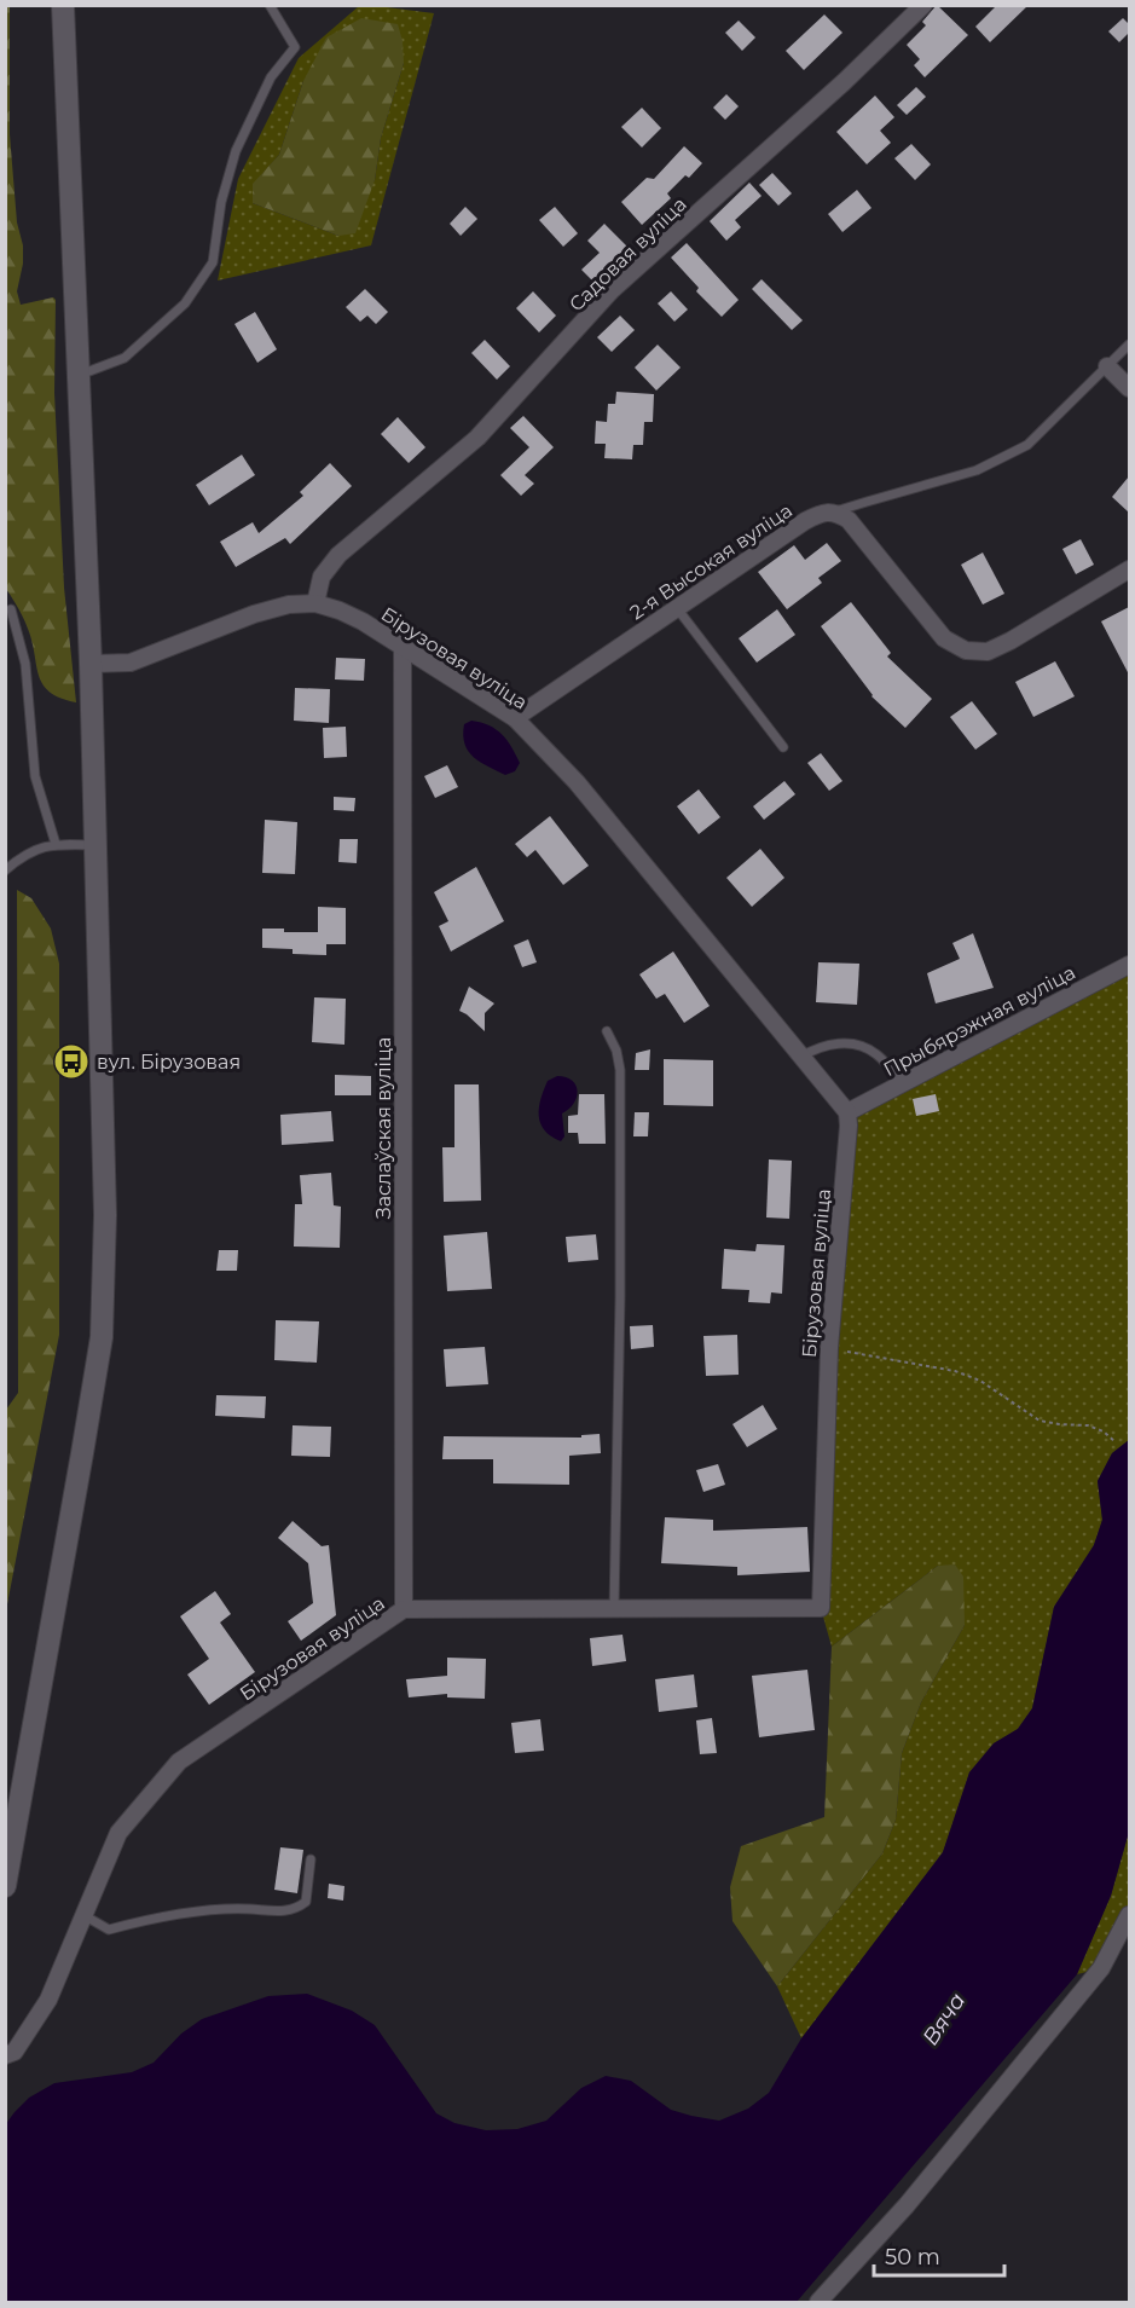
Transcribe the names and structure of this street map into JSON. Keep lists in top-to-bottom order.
{
  "streets": {
    "street": [
      "Садовая вуліца",
      "2-я Высокая вуліца",
      "Бірузовая вуліца",
      "Прыбярэжная вуліца",
      "Заслаўская вуліца"
    ]
  },
  "crossings": [
    ["Садовая вуліца", "Бірузовая вуліца"],
    ["2-я Высокая вуліца", "Бірузовая вуліца"],
    ["Бірузовая вуліца", "Прыбярэжная вуліца"],
    ["Бірузовая вуліца", "Заслаўская вуліца"]
  ],
  "water": ["Вяча"],
  "places": {
    "bus stop": ["вул. Бірузовая"]
  },
  "scale_bar": "50 m"
}
